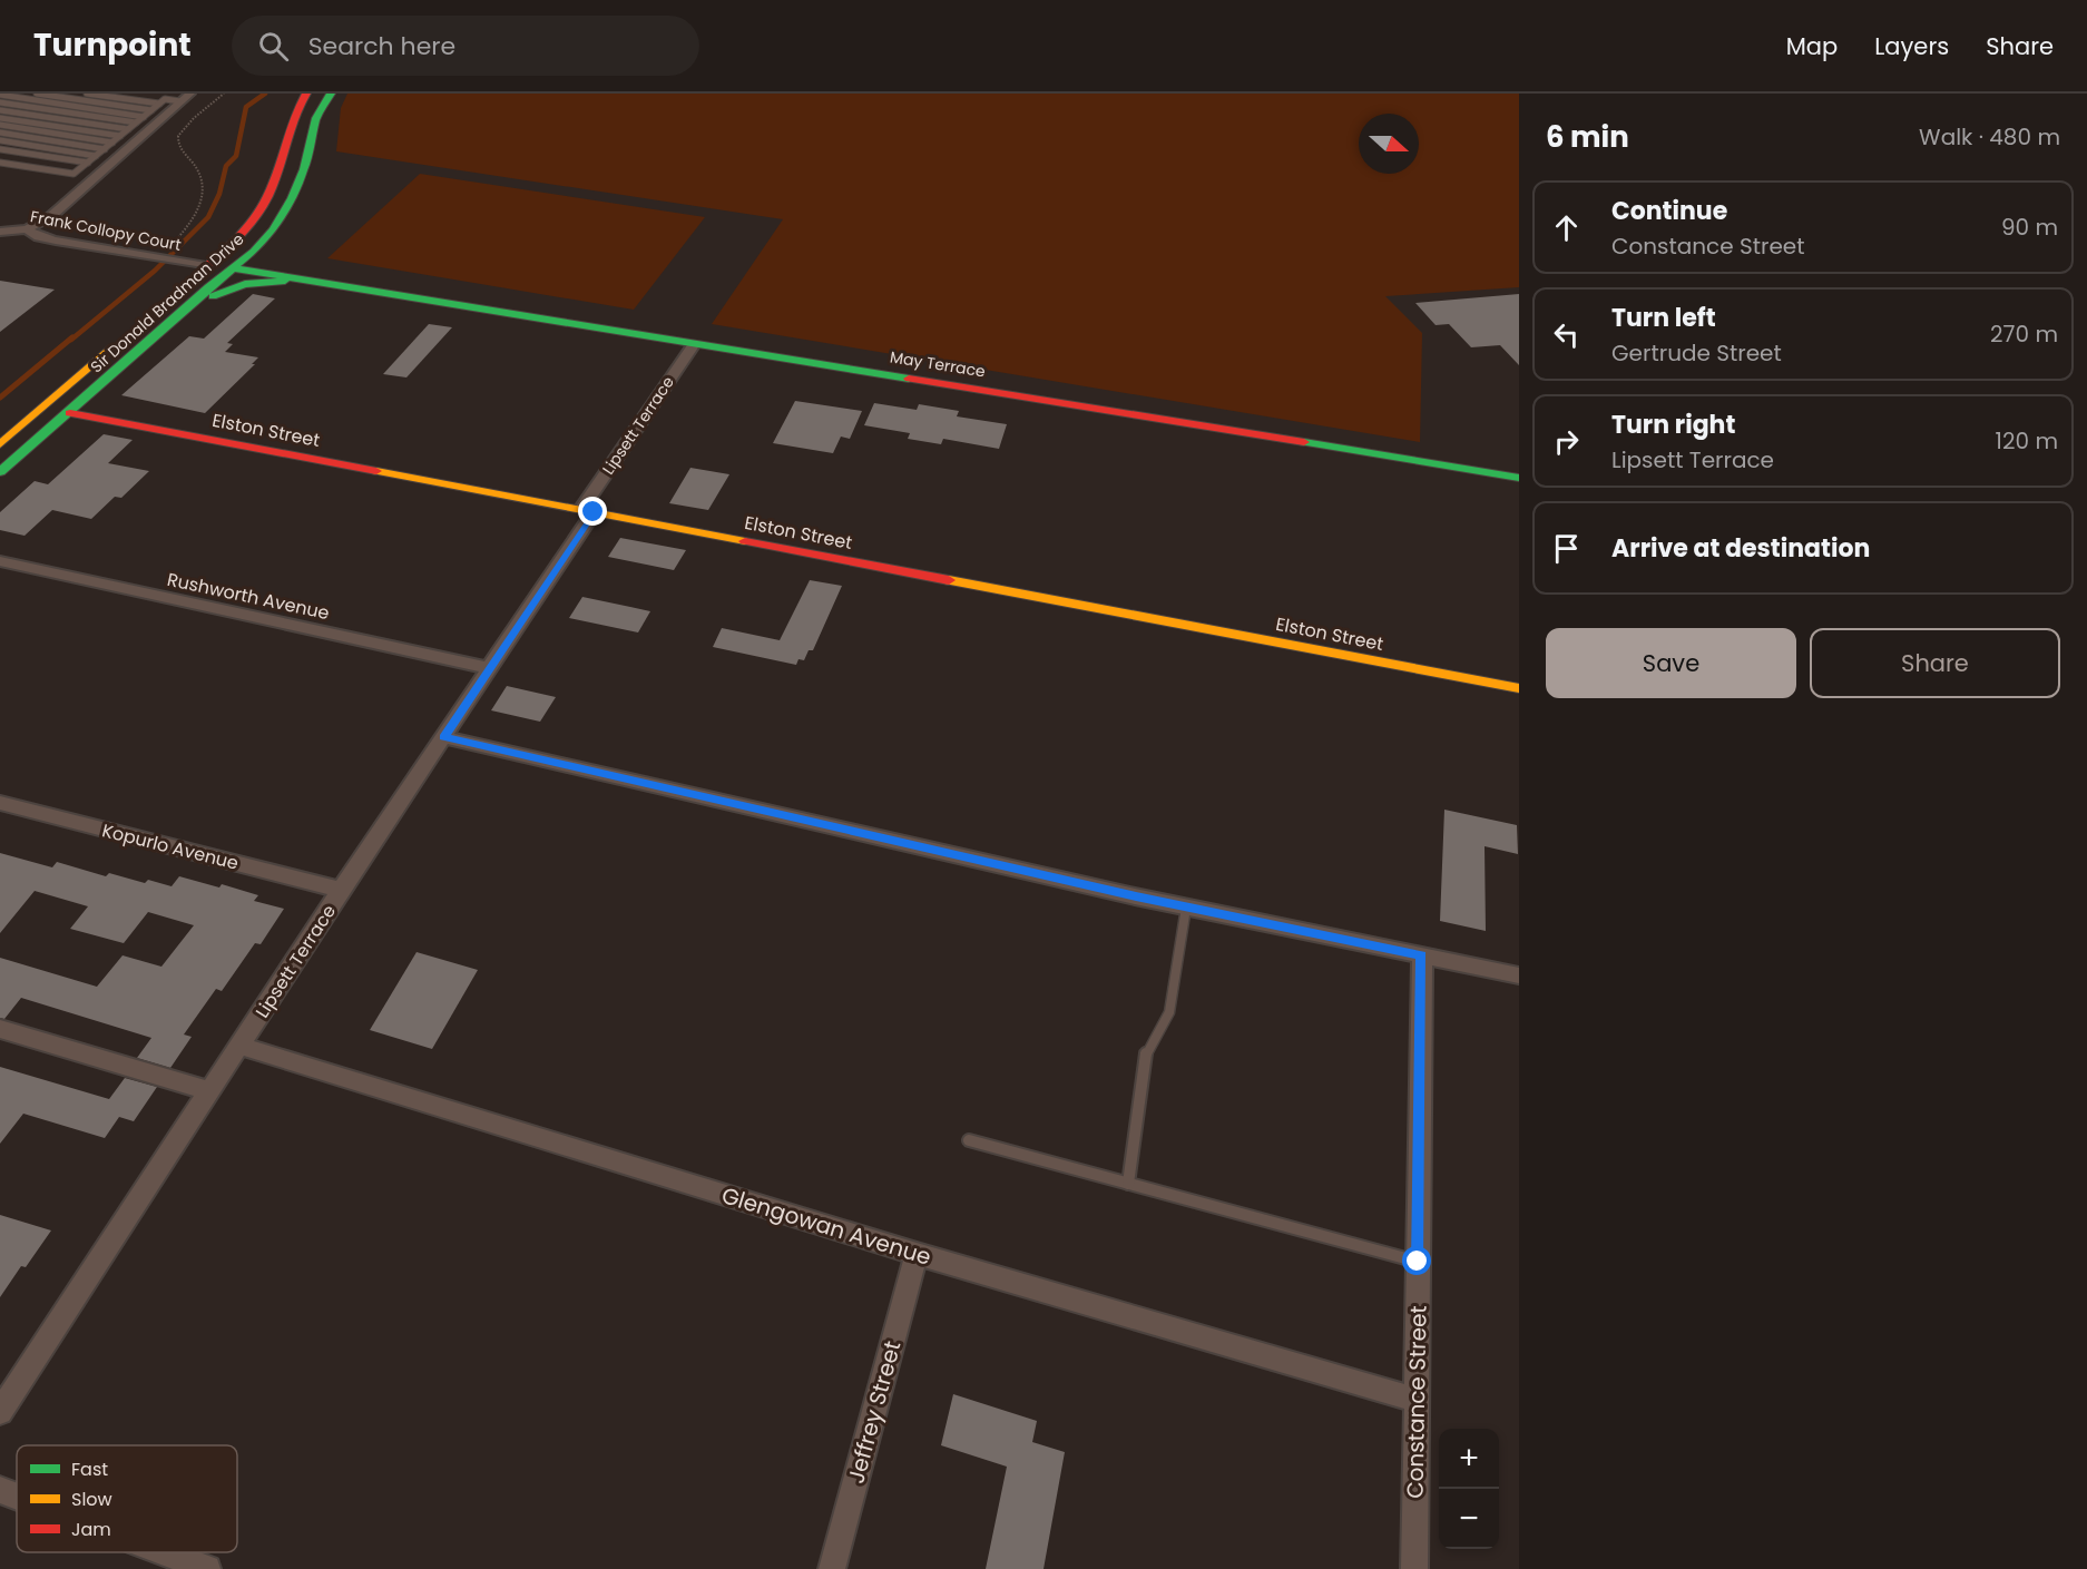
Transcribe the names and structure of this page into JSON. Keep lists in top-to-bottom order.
{
  "streets": {
    "street": [
      "Frank Collopy Court",
      "Sir Donald Bradman Drive",
      "May Terrace",
      "Lipsett Terrace",
      "Elston Street",
      "Rushworth Avenue",
      "Kopurlo Avenue",
      "Glengowan Avenue",
      "Constance Street",
      "Jeffrey Street"
    ]
  },
  "crossings": [
    ["Frank Collopy Court", "Sir Donald Bradman Drive"],
    ["Sir Donald Bradman Drive", "May Terrace"],
    ["Sir Donald Bradman Drive", "Elston Street"],
    ["May Terrace", "Lipsett Terrace"],
    ["Lipsett Terrace", "Elston Street"],
    ["Lipsett Terrace", "Rushworth Avenue"],
    ["Lipsett Terrace", "Kopurlo Avenue"],
    ["Lipsett Terrace", "Glengowan Avenue"],
    ["Glengowan Avenue", "Constance Street"],
    ["Glengowan Avenue", "Jeffrey Street"]
  ],
  "legend": ["Fast", "Slow", "Jam"],
  "north": "right",
  "page": {
    "header": "Turnpoint",
    "search": "Search here",
    "nav": ["Map", "Layers", "Share"],
    "heading": ["6 min", "Walk · 480 m"],
    "list": [
      ["Continue", "Constance Street", "90 m"],
      ["Turn left", "Gertrude Street", "270 m"],
      ["Turn right", "Lipsett Terrace", "120 m"],
      "Arrive at destination"
    ],
    "buttons": ["Save", "Share"],
    "map_buttons": ["+", "−"]
  }
}
